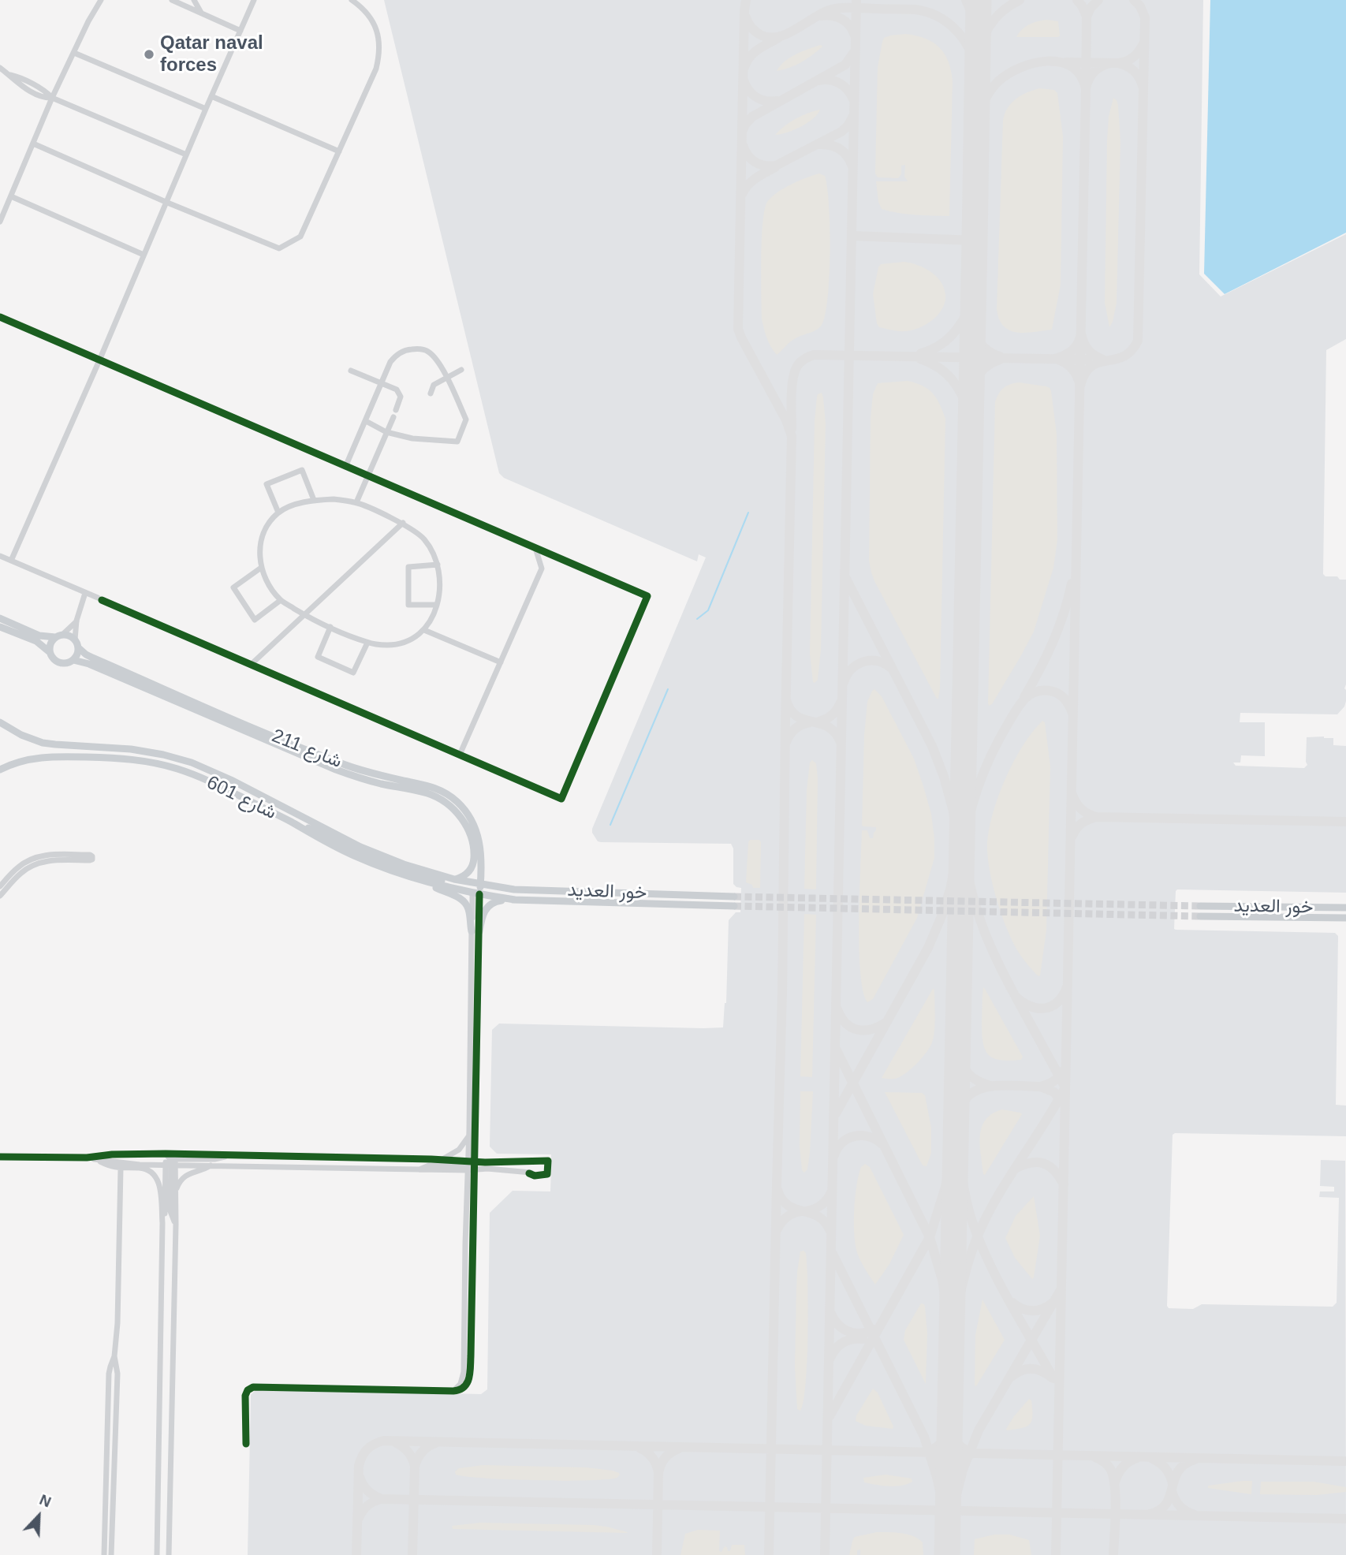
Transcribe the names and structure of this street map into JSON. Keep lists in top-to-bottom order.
{
  "streets": {
    "main road": ["شارع 211", "شارع 601", "خور العديد"]
  },
  "crossings": [
    ["شارع 211", "شارع 601"],
    ["شارع 211", "خور العديد"],
    ["شارع 601", "خور العديد"]
  ],
  "places": ["Qatar naval forces"],
  "north": "top right"
}
